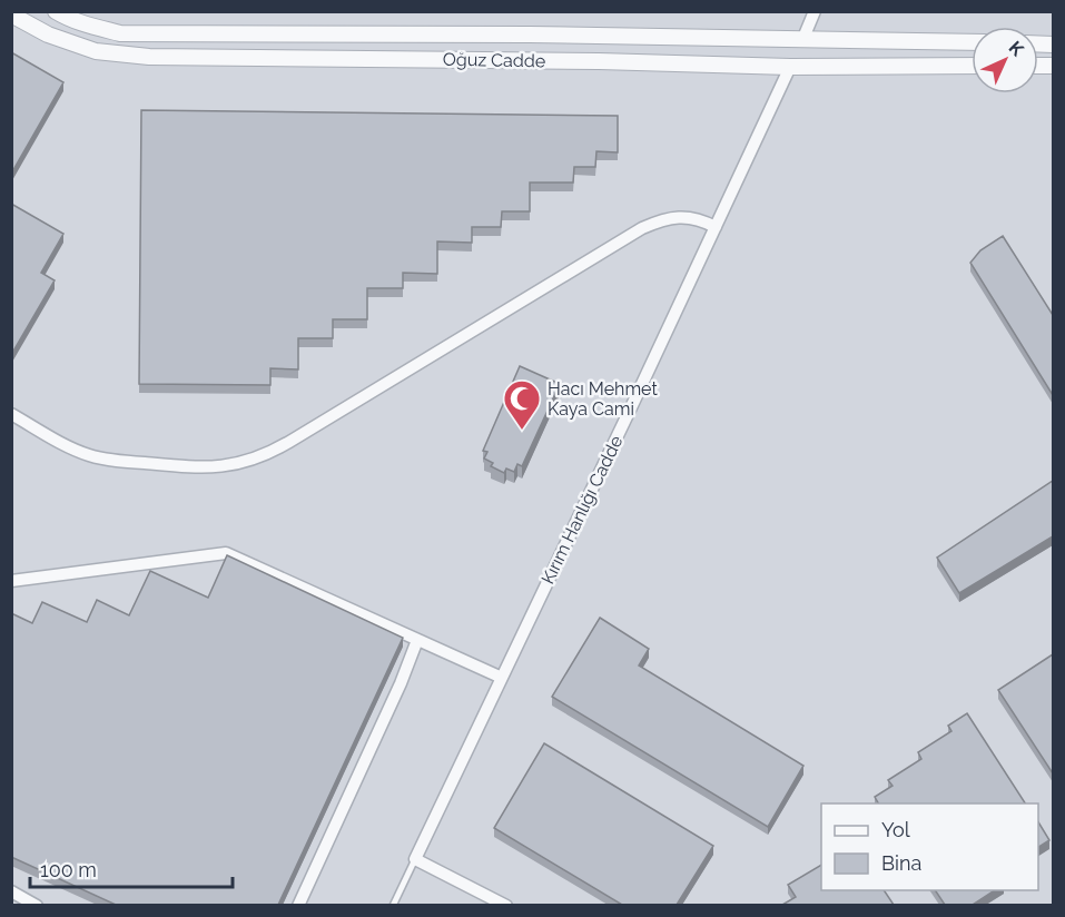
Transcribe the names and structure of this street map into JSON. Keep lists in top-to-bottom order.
{
  "streets": {
    "street": ["Oğuz Cadde", "Kırım Hanlığı Cadde"]
  },
  "crossings": [
    ["Oğuz Cadde", "Kırım Hanlığı Cadde"]
  ],
  "places": {
    "mosque": ["Hacı Mehmet Kaya Cami"]
  },
  "legend": ["Yol", "Bina"],
  "scale_bar": "100 m",
  "north": "top right"
}
